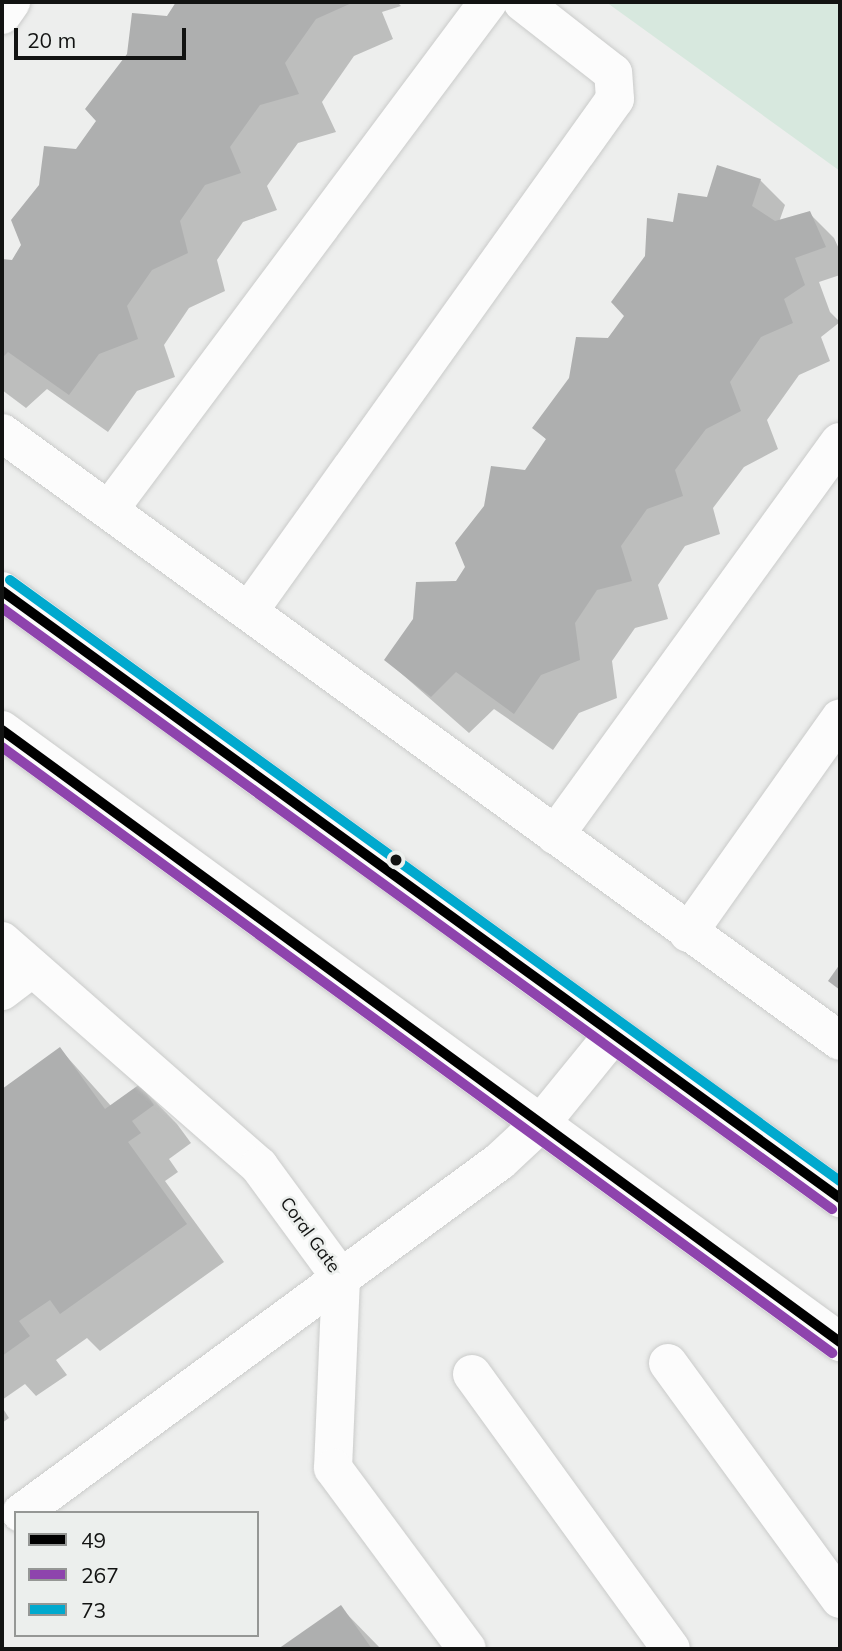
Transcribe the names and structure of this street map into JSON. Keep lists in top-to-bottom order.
{
  "streets": {
    "main road": ["Coral Gate"]
  },
  "lines": ["transit line 73", "transit line 49", "transit line 267"],
  "legend": ["49", "267", "73"],
  "scale_bar": "20 m"
}
